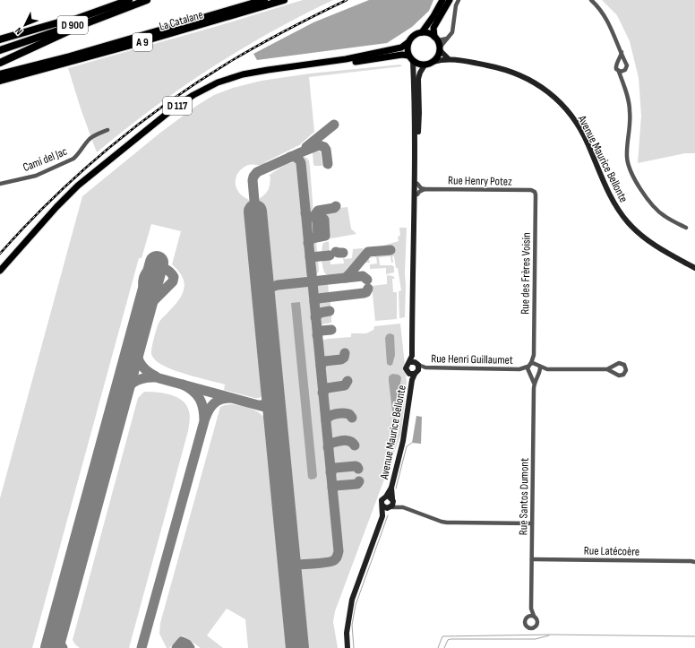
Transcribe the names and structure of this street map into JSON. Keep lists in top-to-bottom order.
{
  "streets": {
    "highway": ["La Catalane", "D 900", "A 9"],
    "main road": ["D 117"],
    "street": [
      "Camí del Jac",
      "Avenue Maurice Bellonte",
      "Rue Henry Potez",
      "Rue des Frères Voisin",
      "Rue Henri Guillaumet",
      "Rue Santos Dumont",
      "Rue Latécoère"
    ]
  },
  "crossings": [
    ["D 117", "Avenue Maurice Bellonte"],
    ["Avenue Maurice Bellonte", "Rue Henri Guillaumet"],
    ["Rue Henry Potez", "Rue des Frères Voisin"],
    ["Rue des Frères Voisin", "Rue Henri Guillaumet"],
    ["Rue des Frères Voisin", "Rue Santos Dumont"],
    ["Rue Henri Guillaumet", "Rue Santos Dumont"],
    ["Rue Santos Dumont", "Rue Latécoère"]
  ],
  "north": "bottom left"
}
